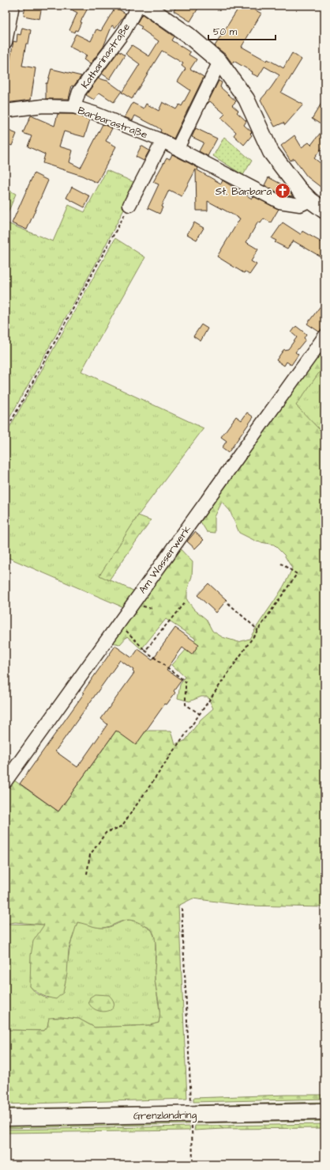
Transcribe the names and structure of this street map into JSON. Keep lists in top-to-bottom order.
{
  "streets": {
    "main road": ["Grenzlandring"],
    "street": ["Katharinastraße", "Barbarastraße", "Am Wasserwerk"]
  },
  "crossings": [
    ["Katharinastraße", "Barbarastraße"]
  ],
  "places": {
    "church": ["St. Barbara"]
  },
  "scale_bar": "50 m"
}
